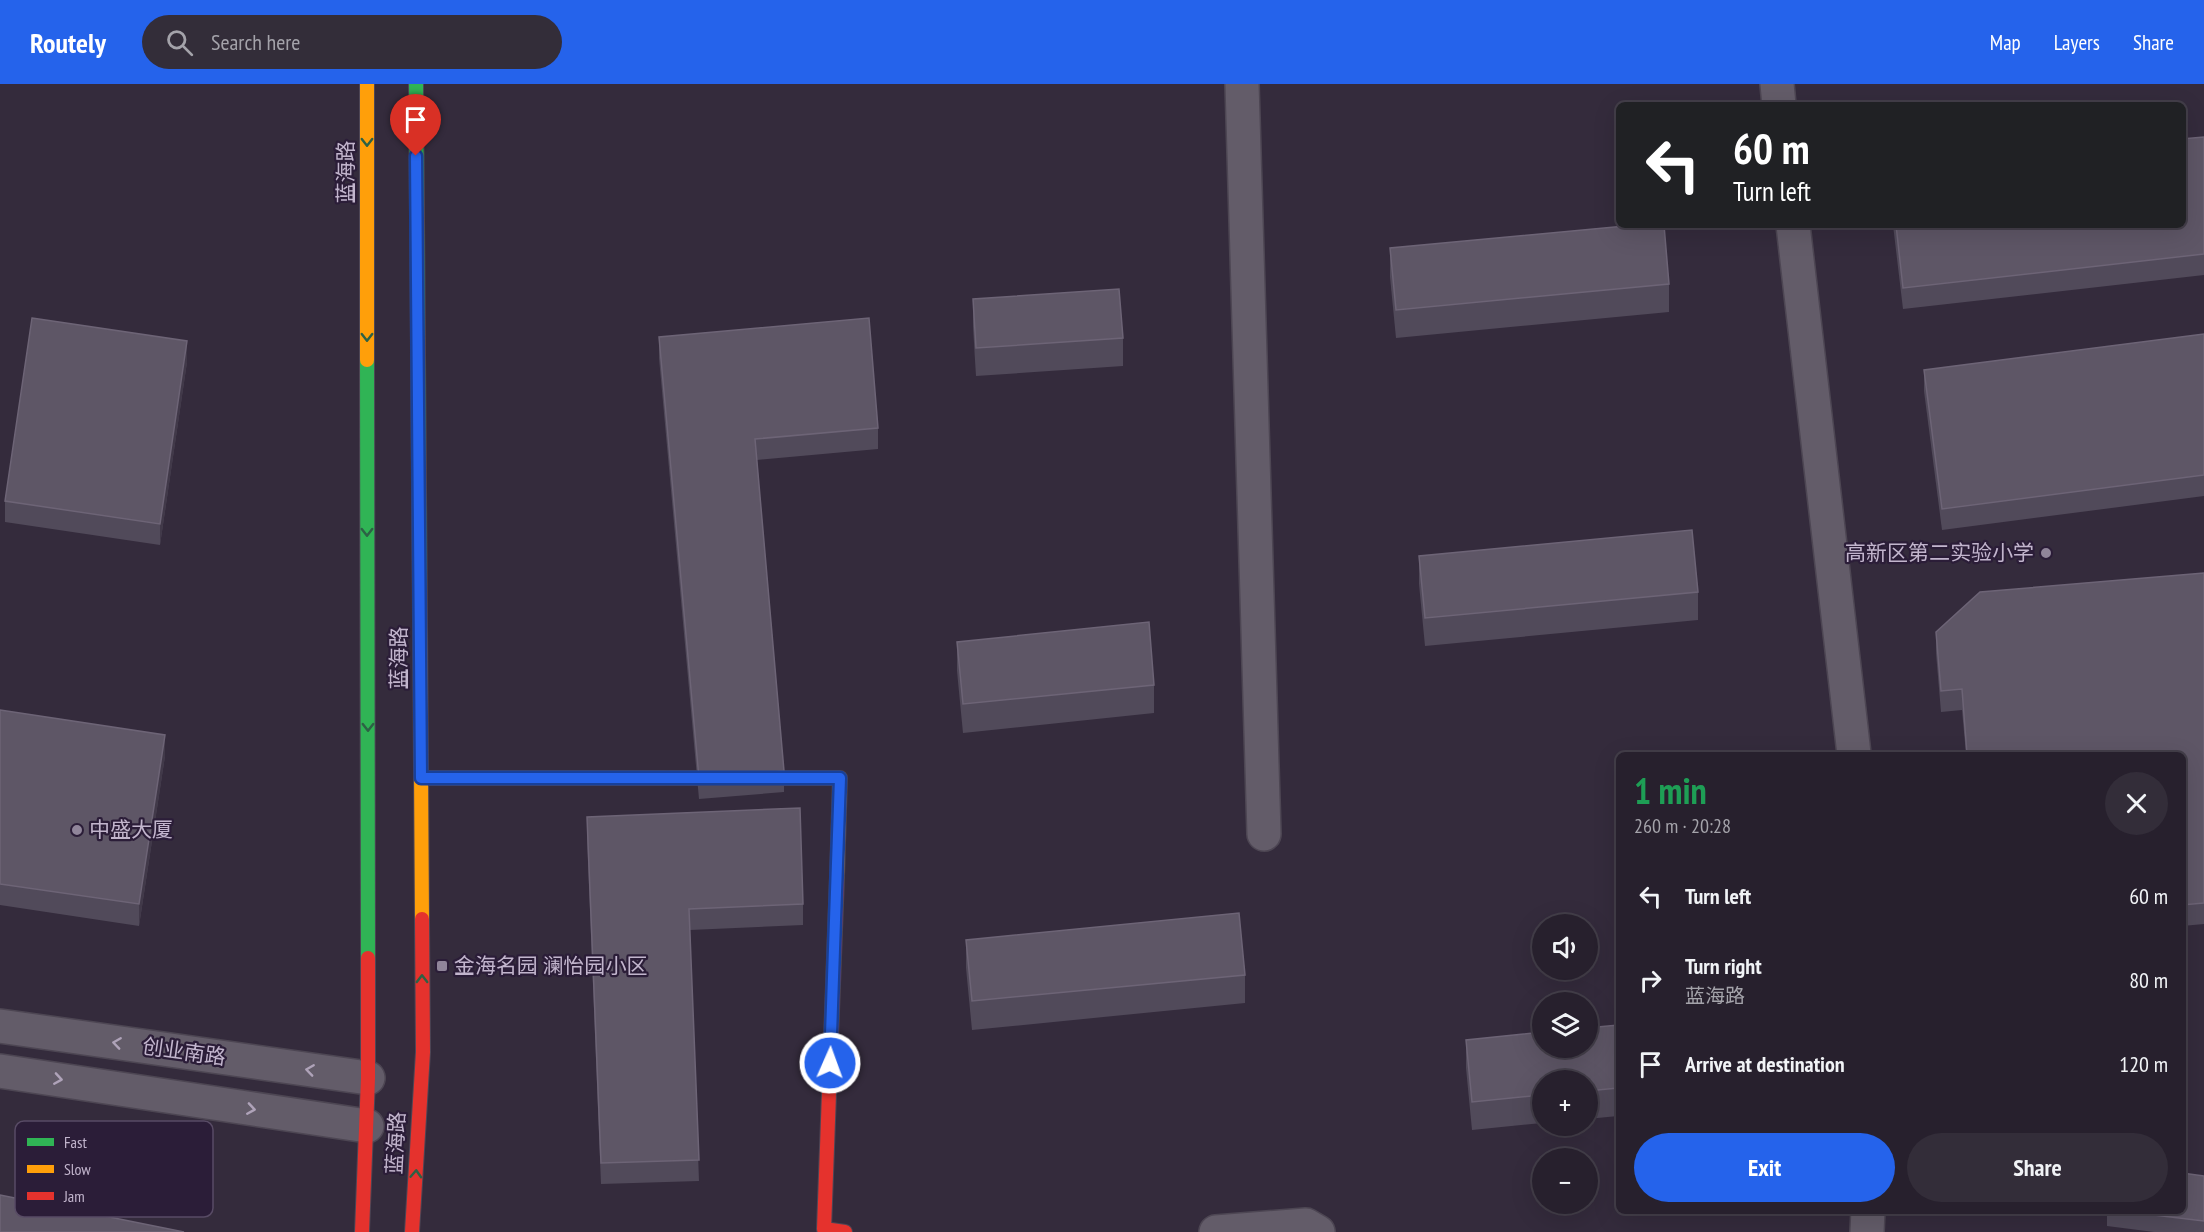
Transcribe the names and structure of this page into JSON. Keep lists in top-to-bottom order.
{
  "streets": {
    "street": ["蓝海路", "创业南路"]
  },
  "crossings": [
    ["蓝海路", "创业南路"]
  ],
  "places": {
    "other": ["高新区第二实验小学", "中盛大厦"],
    "transit": ["金海名园 澜怡园小区"]
  },
  "legend": ["Fast", "Slow", "Jam"],
  "page": {
    "header": "Routely",
    "search": "Search here",
    "nav": ["Map", "Layers", "Share"],
    "turn": ["60 m", "Turn left"],
    "heading": ["1 min", "260 m · 20:28"],
    "list": [
      {
        "name": "Turn left",
        "value": "60 m"
      },
      {
        "name": "Turn right",
        "note": "蓝海路",
        "value": "80 m"
      },
      {
        "name": "Arrive at destination",
        "value": "120 m"
      }
    ],
    "map_buttons": ["+", "−"],
    "buttons": ["Exit", "Share"]
  }
}
